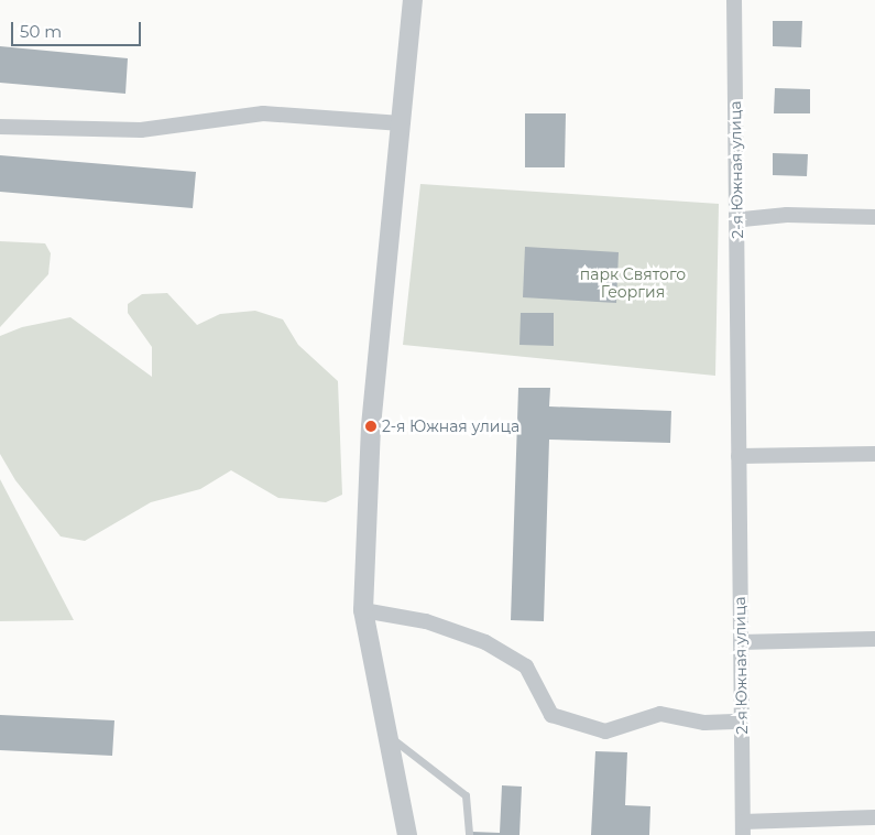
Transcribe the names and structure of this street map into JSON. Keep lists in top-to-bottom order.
{
  "streets": {
    "street": ["2-я Южная улица"]
  },
  "parks": ["парк Святого Георгия"],
  "places": ["2-я Южная улица"],
  "scale_bar": "50 m"
}
